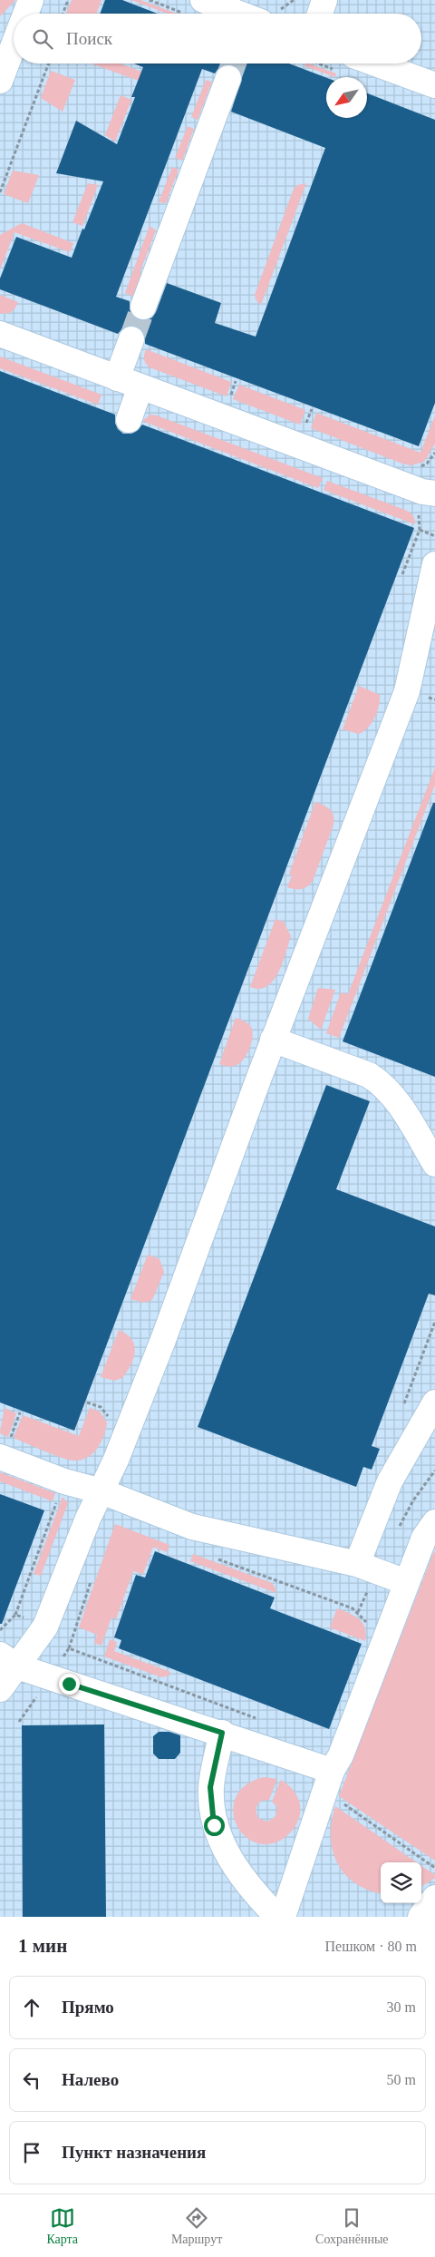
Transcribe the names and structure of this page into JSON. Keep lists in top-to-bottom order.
{
  "north": "bottom left",
  "page": {
    "search": "Поиск",
    "heading": ["1 мин", "Пешком · 80 m"],
    "list": [
      ["Прямо", "30 m"],
      ["Налево", "50 m"],
      "Пункт назначения"
    ],
    "nav": ["Карта", "Маршрут", "Сохранённые"]
  }
}
